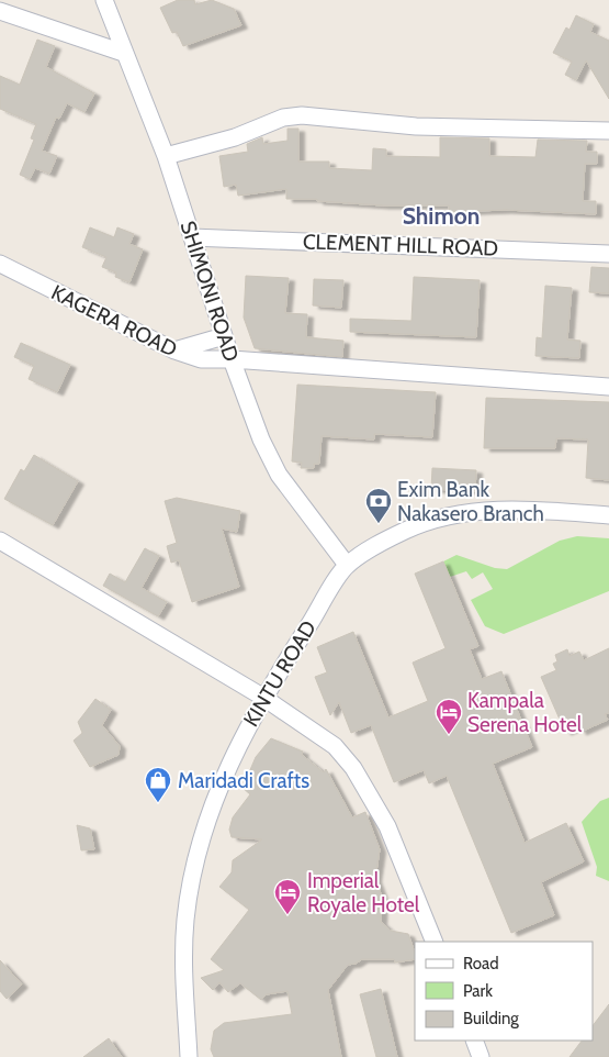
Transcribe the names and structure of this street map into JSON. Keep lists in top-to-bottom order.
{
  "streets": {
    "street": [
      "CLEMENT HILL ROAD",
      "SHIMONI ROAD",
      "KAGERA ROAD",
      "KINTU ROAD"
    ]
  },
  "crossings": [
    ["CLEMENT HILL ROAD", "SHIMONI ROAD"],
    ["SHIMONI ROAD", "KAGERA ROAD"],
    ["SHIMONI ROAD", "KINTU ROAD"]
  ],
  "districts": ["Shimon"],
  "places": {
    "bank": ["Exim Bank Nakasero Branch"],
    "hotel": ["Kampala Serena Hotel", "Imperial Royale Hotel"],
    "shop": ["Maridadi Crafts"]
  },
  "legend": ["Road", "Park", "Building"]
}
